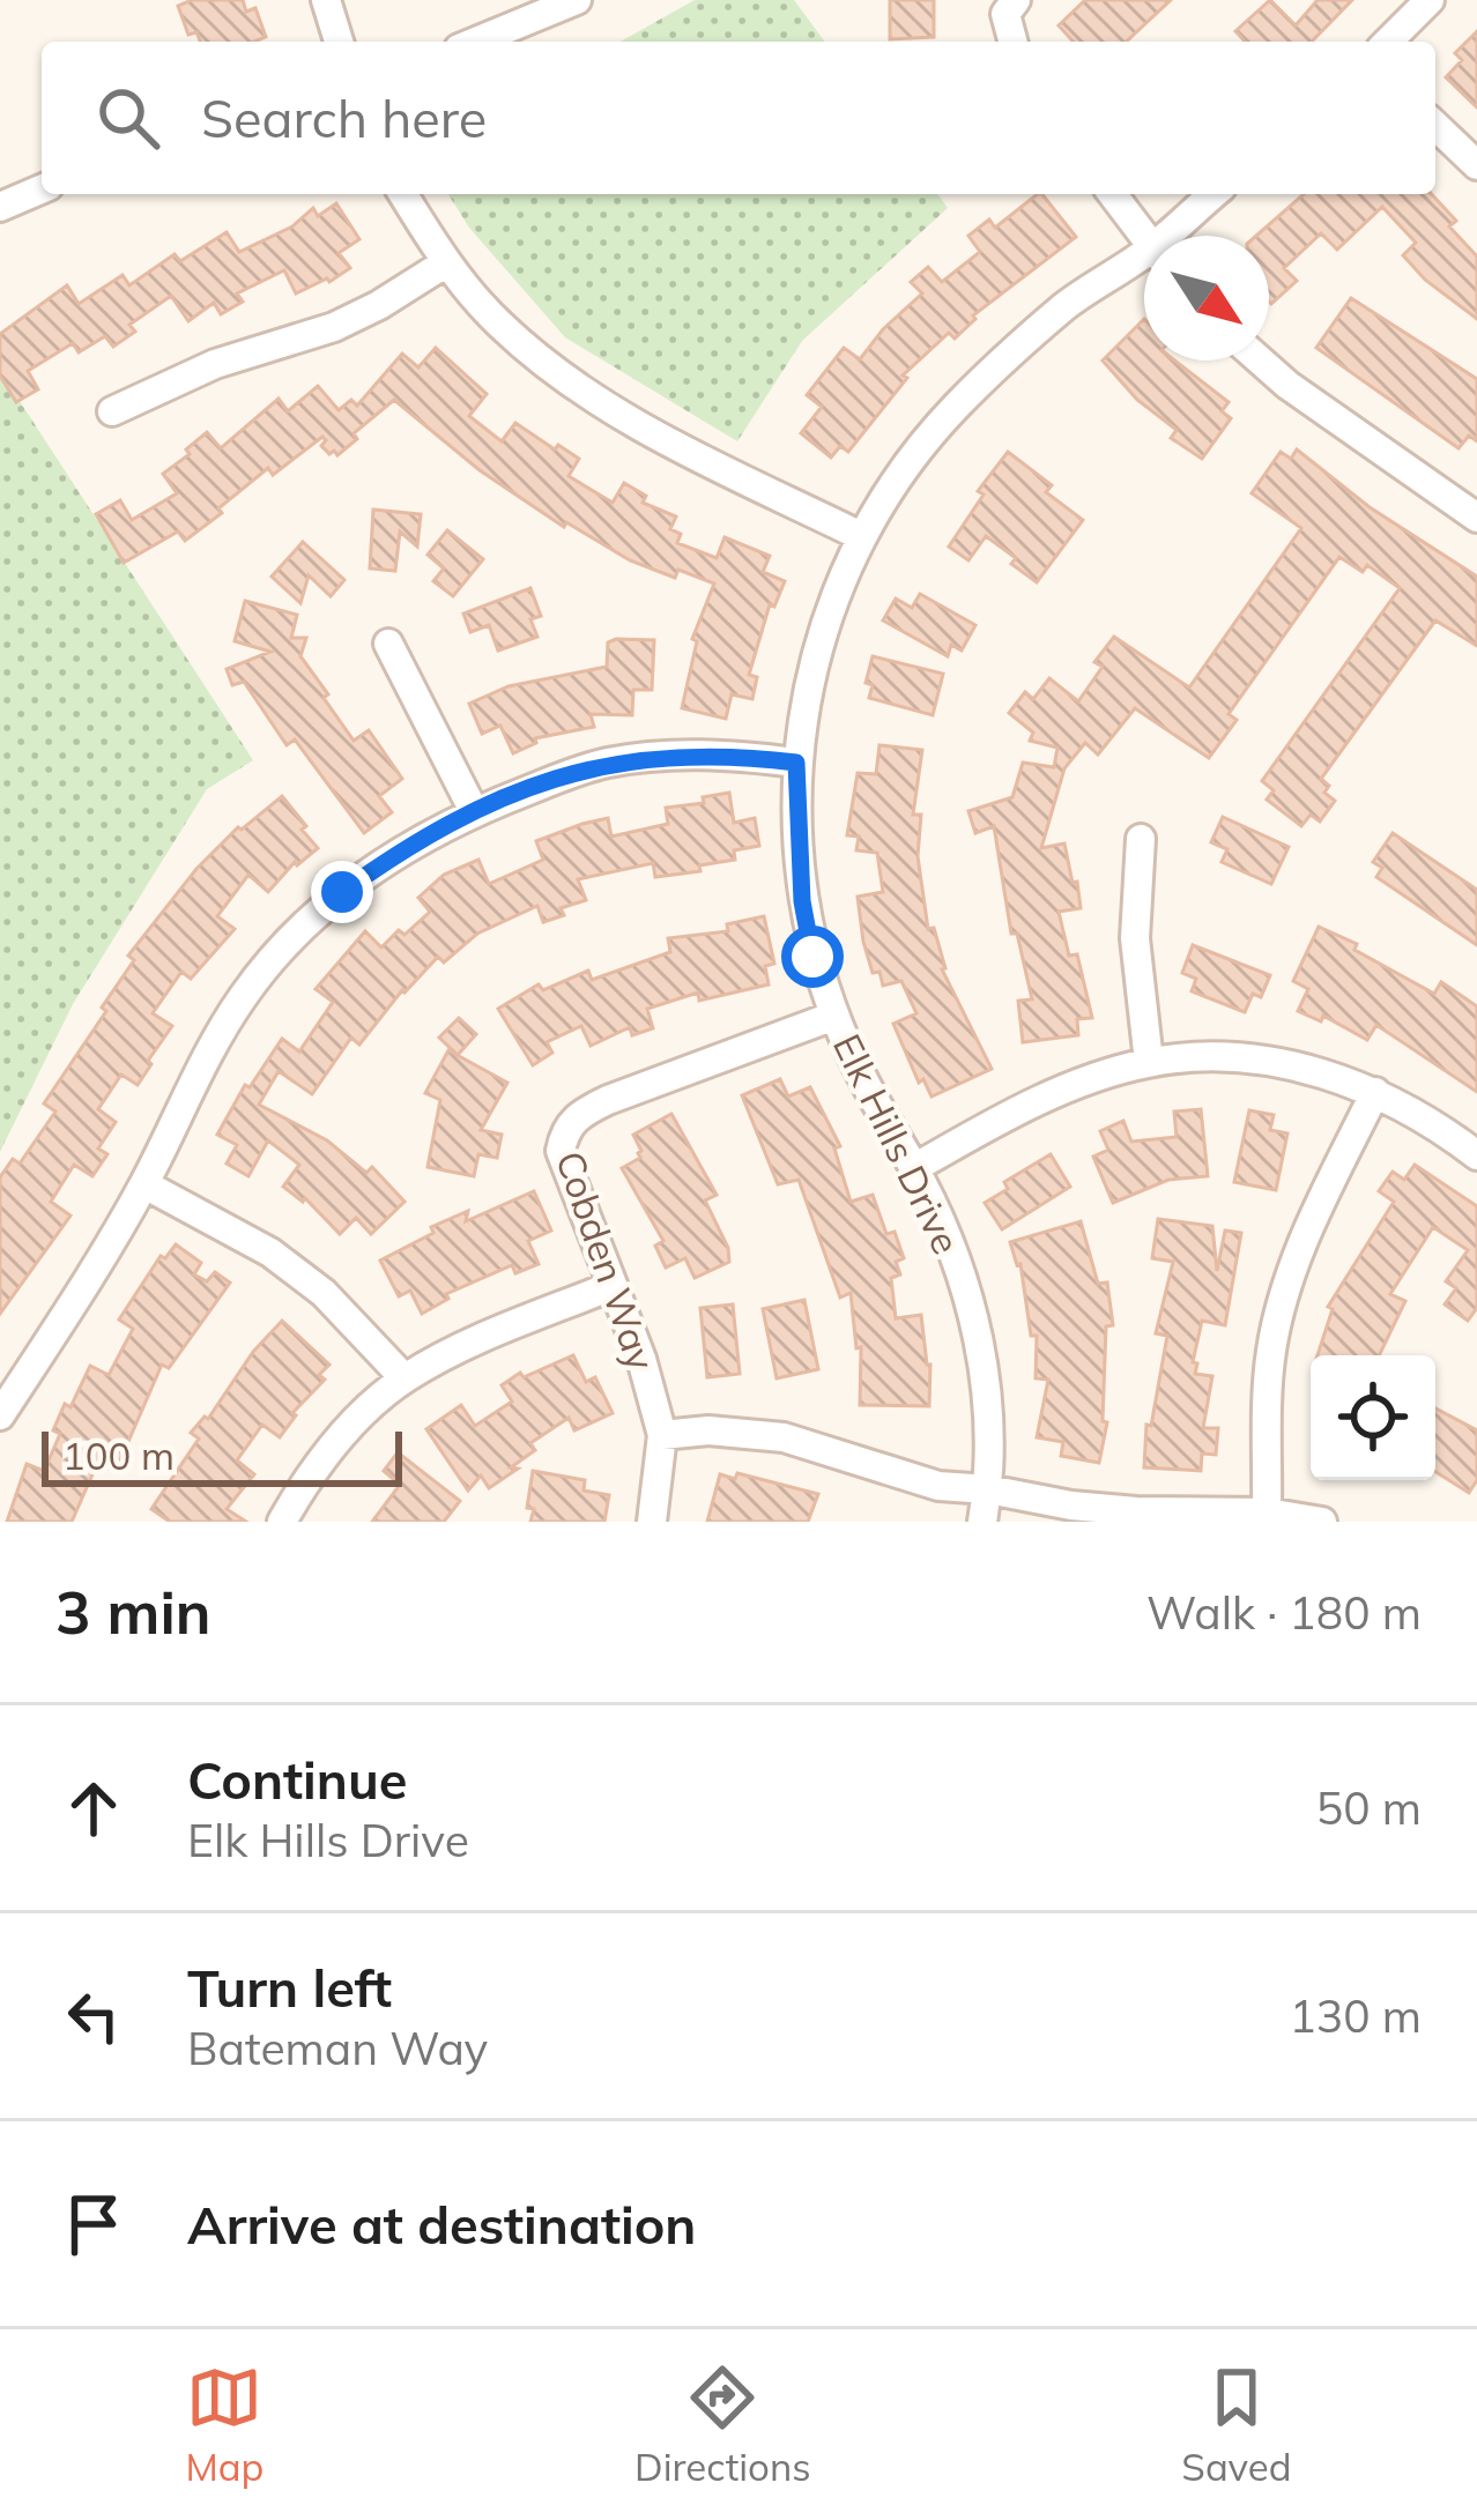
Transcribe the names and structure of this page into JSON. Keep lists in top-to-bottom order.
{
  "streets": {
    "street": ["Elk Hills Drive", "Cobden Way"]
  },
  "crossings": [
    ["Elk Hills Drive", "Cobden Way"]
  ],
  "scale_bar": "100 m",
  "north": "bottom right",
  "page": {
    "search": "Search here",
    "scale": "100 m",
    "heading": ["3 min", "Walk · 180 m"],
    "list": [
      ["Continue", "Elk Hills Drive", "50 m"],
      ["Turn left", "Bateman Way", "130 m"],
      "Arrive at destination"
    ],
    "nav": ["Map", "Directions", "Saved"]
  }
}
